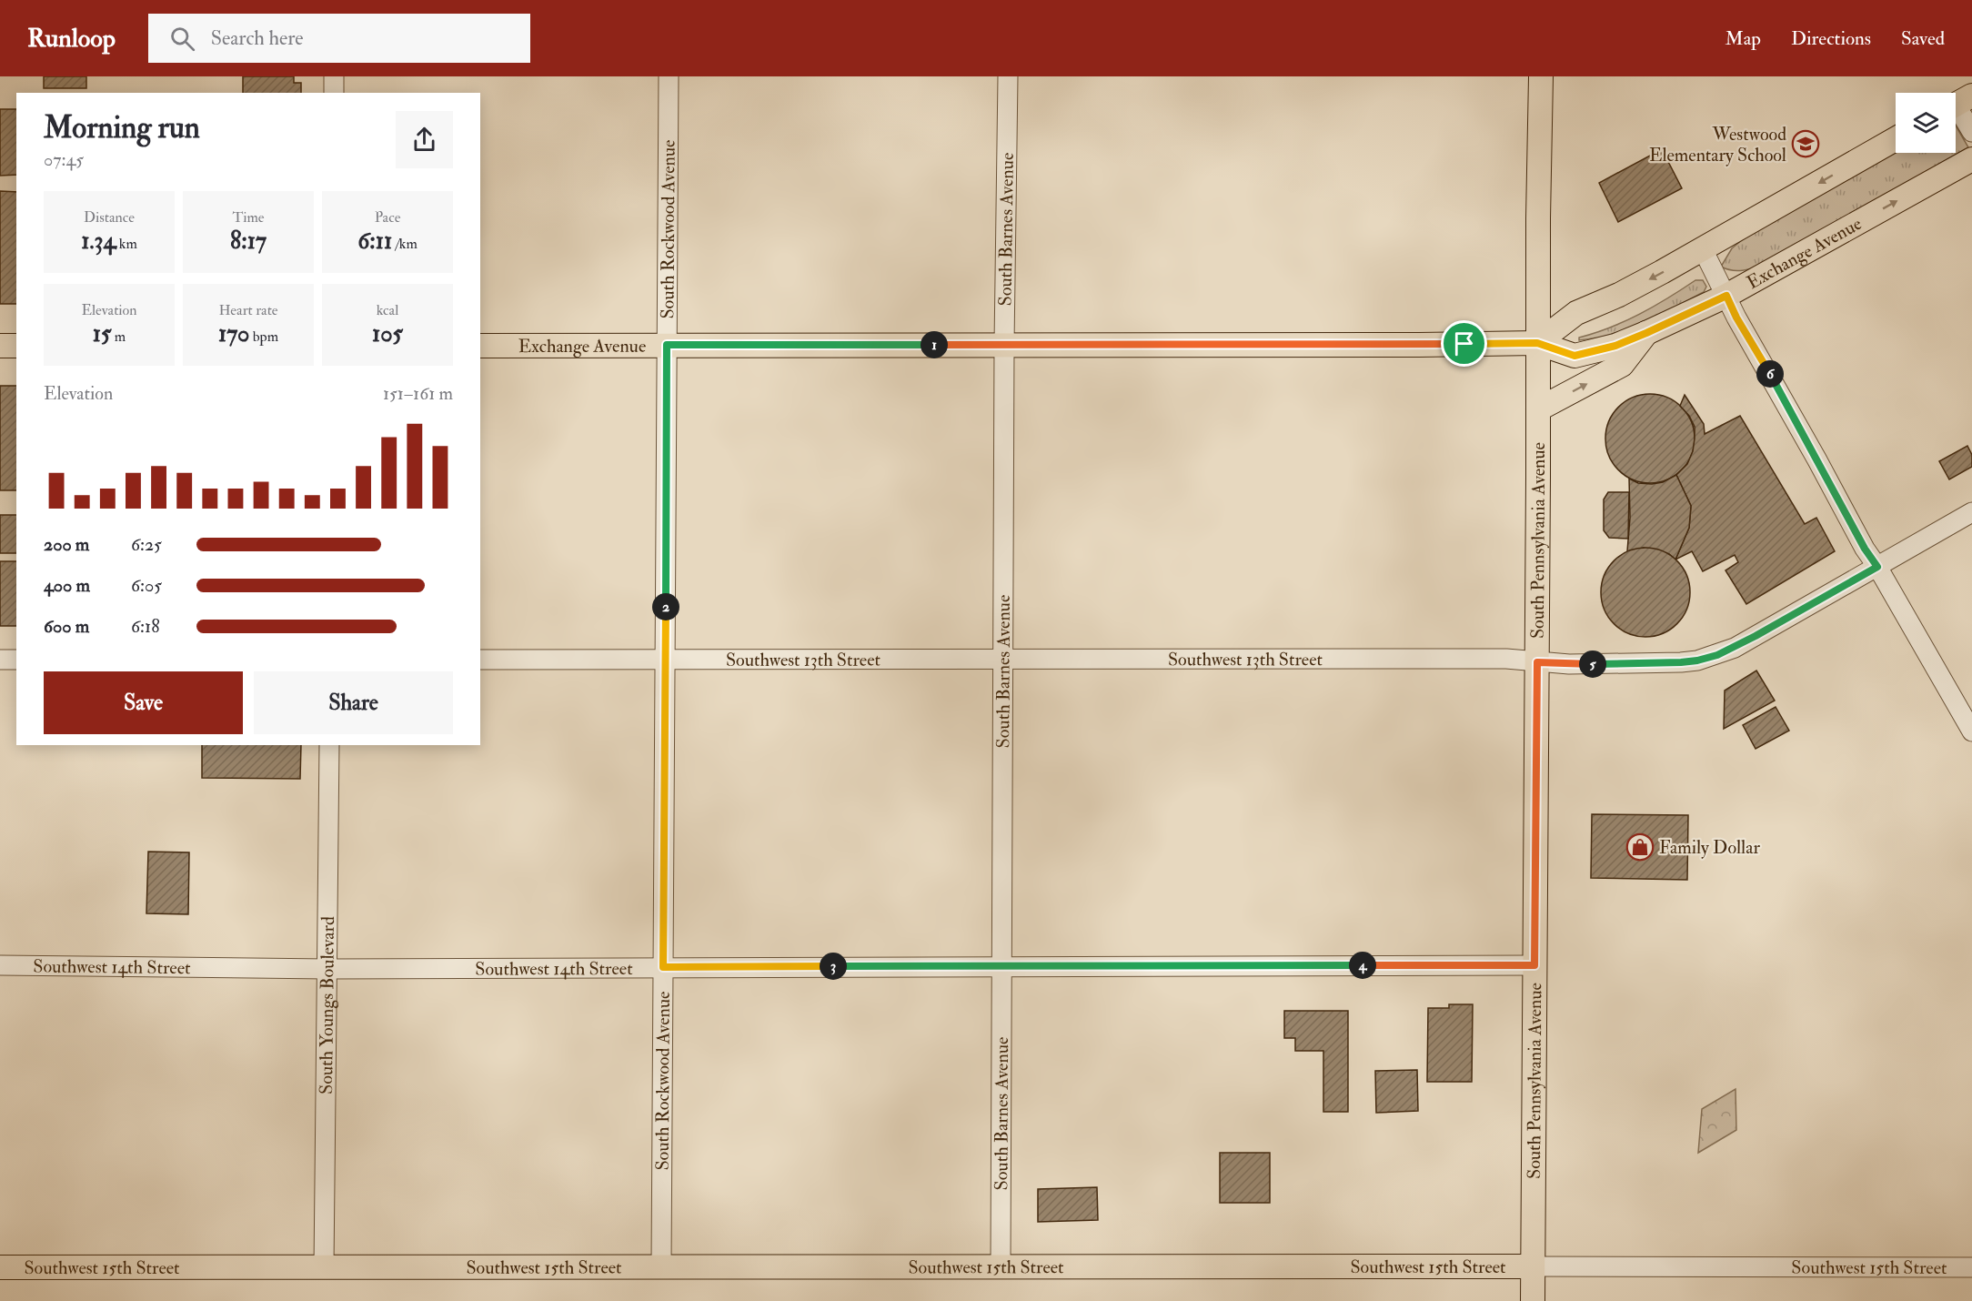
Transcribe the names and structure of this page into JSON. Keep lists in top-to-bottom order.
{
  "streets": {
    "main road": ["Exchange Avenue", "South Pennsylvania Avenue", "Southwest 15th Street"],
    "street": [
      "South Rockwood Avenue",
      "South Barnes Avenue",
      "Southwest 13th Street",
      "Southwest 14th Street",
      "South Youngs Boulevard"
    ]
  },
  "crossings": [
    ["South Rockwood Avenue", "Exchange Avenue"],
    ["South Rockwood Avenue", "Southwest 13th Street"],
    ["South Rockwood Avenue", "Southwest 14th Street"],
    ["South Rockwood Avenue", "Southwest 15th Street"],
    ["South Barnes Avenue", "Exchange Avenue"],
    ["South Barnes Avenue", "Southwest 13th Street"],
    ["South Barnes Avenue", "Southwest 14th Street"],
    ["South Barnes Avenue", "Southwest 15th Street"],
    ["Exchange Avenue", "South Pennsylvania Avenue"],
    ["South Pennsylvania Avenue", "Southwest 13th Street"],
    ["South Pennsylvania Avenue", "Southwest 14th Street"],
    ["South Pennsylvania Avenue", "Southwest 15th Street"],
    ["Southwest 14th Street", "South Youngs Boulevard"],
    ["South Youngs Boulevard", "Southwest 15th Street"]
  ],
  "places": {
    "school or university": ["Westwood Elementary School"],
    "shop": ["Family Dollar"]
  },
  "page": {
    "header": "Runloop",
    "search": "Search here",
    "nav": ["Map", "Directions", "Saved"],
    "heading": ["Morning run", "07:45"],
    "stats": [
      ["Distance", "1.34 km"],
      ["Time", "8:17"],
      ["Pace", "6:11 /km"],
      ["Elevation", "15 m"],
      ["Heart rate", "170 bpm"],
      ["kcal", "105"]
    ],
    "pins": [
      "1",
      "6",
      "2",
      "5",
      "4",
      "3"
    ],
    "chart": ["Elevation", "151–161 m"],
    "list": [
      {
        "name": "200 m",
        "note": "6:25"
      },
      {
        "name": "400 m",
        "note": "6:05"
      },
      {
        "name": "600 m",
        "note": "6:18"
      }
    ],
    "buttons": ["Save", "Share"]
  }
}
